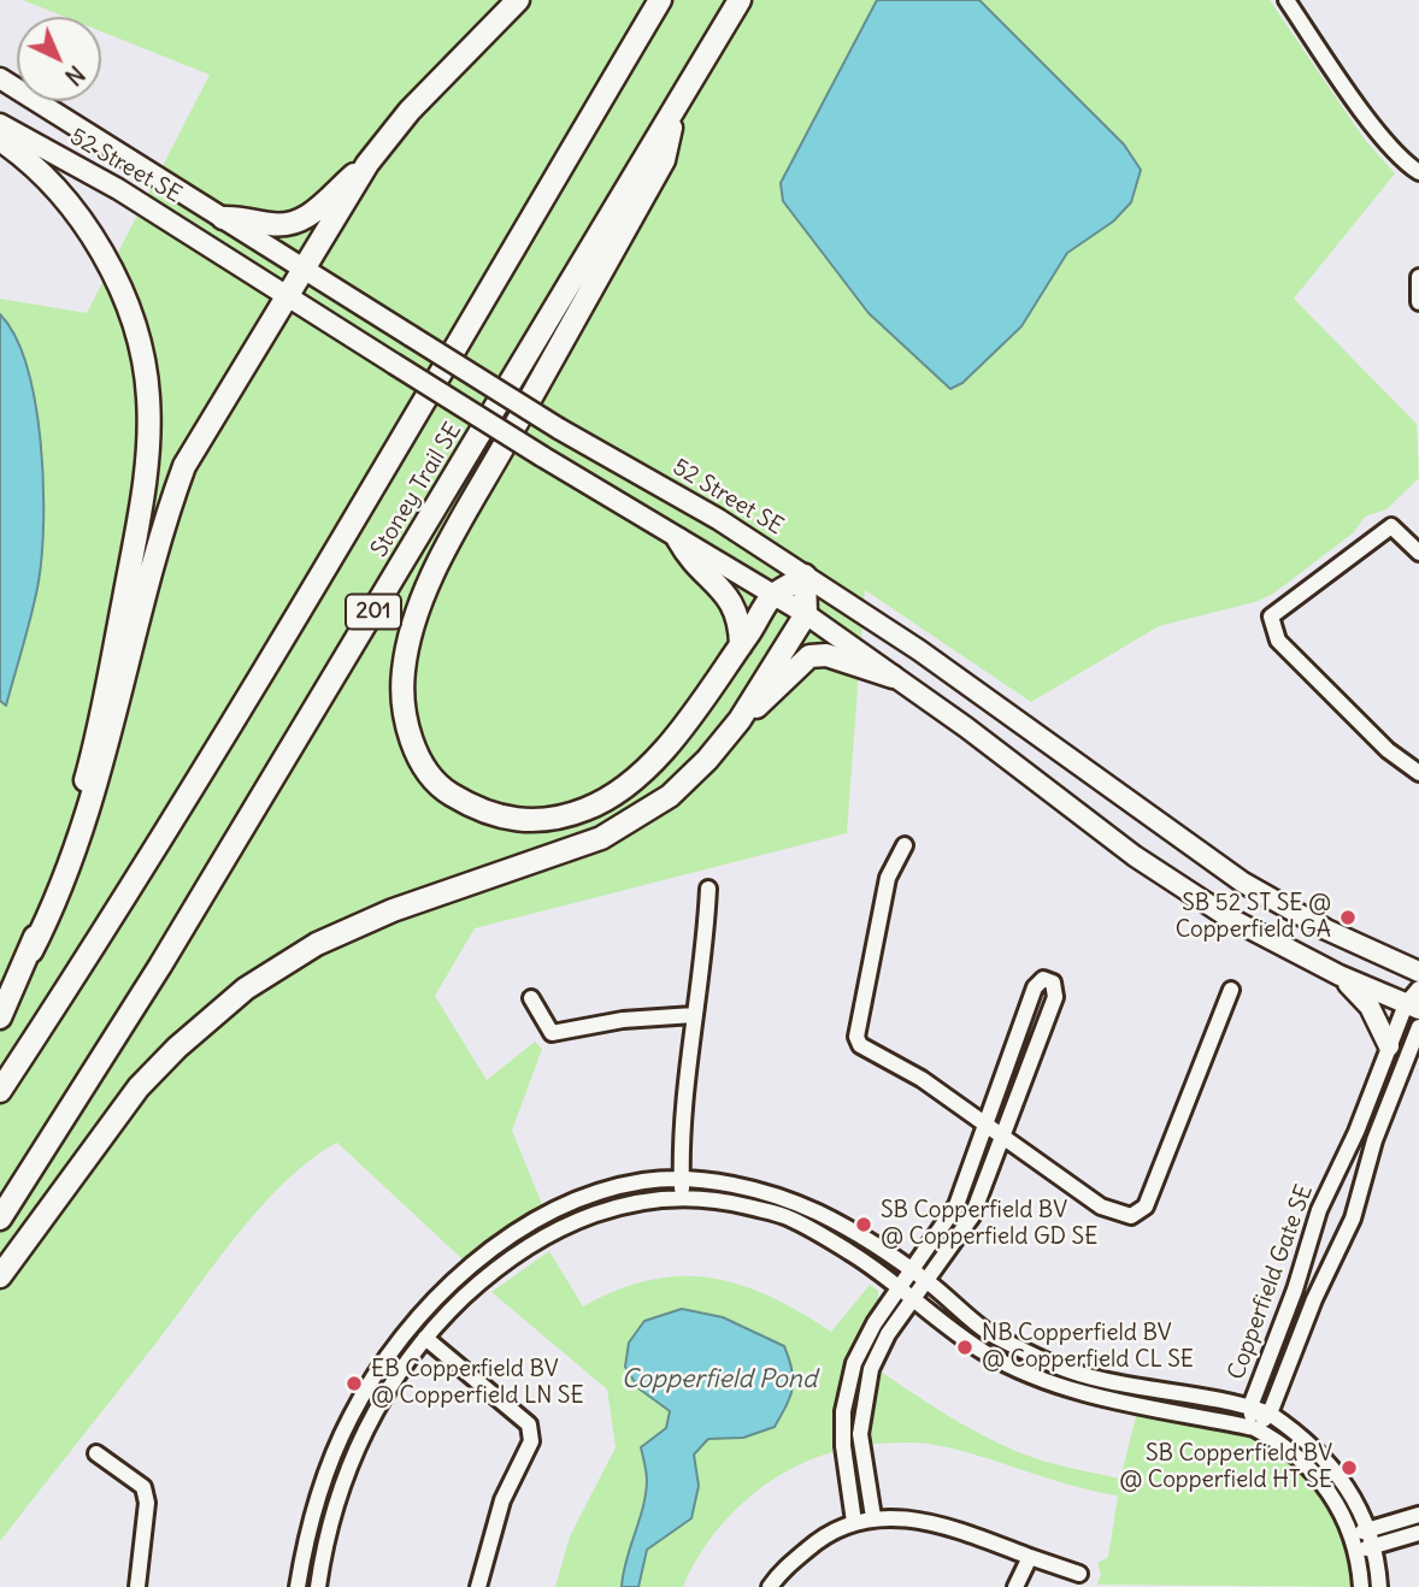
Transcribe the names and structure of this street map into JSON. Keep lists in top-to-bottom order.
{
  "streets": {
    "highway": ["Stoney Trail SE", "201"],
    "main road": ["52 Street SE"],
    "street": ["Copperfield Gate SE"]
  },
  "crossings": [
    ["52 Street SE", "Copperfield Gate SE"]
  ],
  "water": ["Copperfield Pond"],
  "places": [
    "SB 52 ST SE @ Copperfield GA",
    "SB Copperfield BV @ Copperfield GD SE",
    "NB Copperfield BV @ Copperfield CL SE",
    "EB Copperfield BV @ Copperfield LN SE",
    "SB Copperfield BV @ Copperfield HT SE"
  ],
  "north": "bottom right"
}
